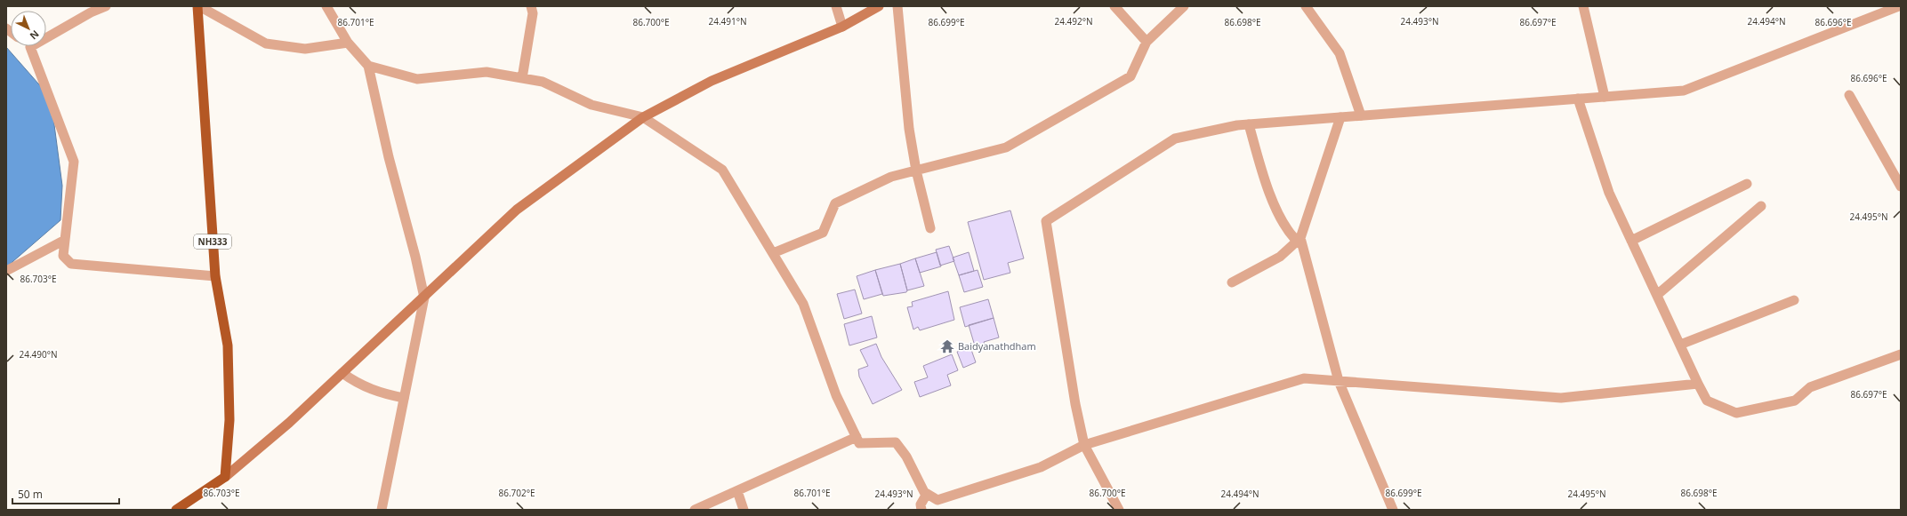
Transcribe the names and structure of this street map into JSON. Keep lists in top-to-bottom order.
{
  "streets": {
    "highway": ["NH333"]
  },
  "places": {
    "temple": ["Baidyanathdham"]
  },
  "scale_bar": "50 m",
  "north": "bottom right",
  "coordinates": [
    "24.491°N",
    "24.492°N",
    "24.493°N",
    "24.494°N",
    "86.701°E",
    "86.700°E",
    "86.699°E",
    "86.697°E",
    "86.696°E",
    "86.698°E",
    "24.495°N",
    "86.703°E",
    "24.490°N",
    "86.702°E"
  ]
}
